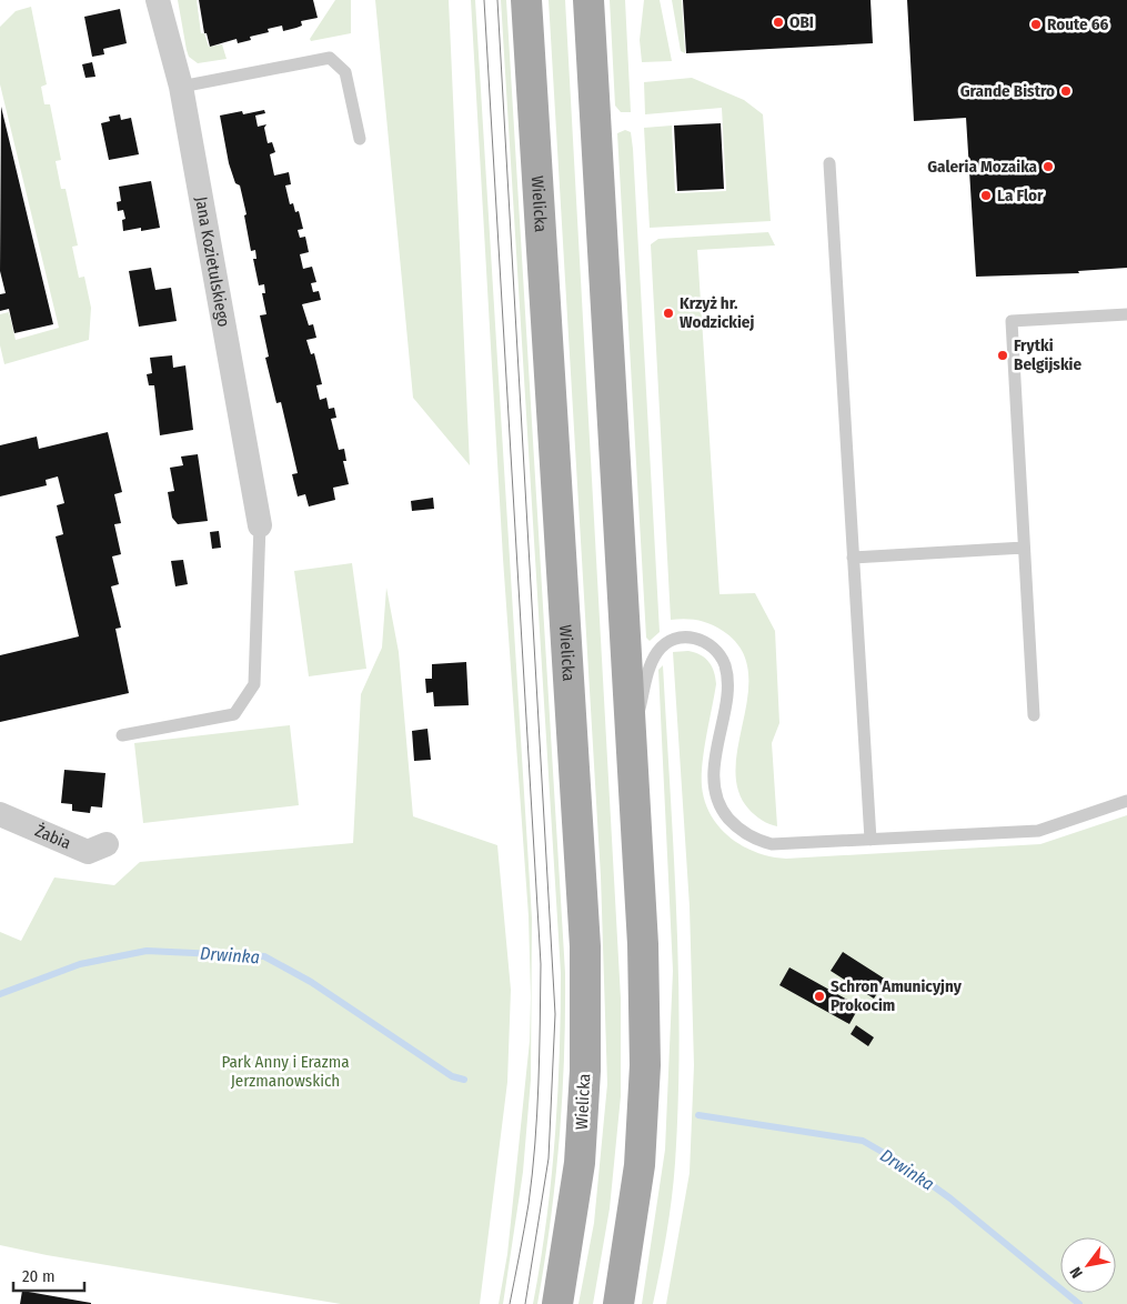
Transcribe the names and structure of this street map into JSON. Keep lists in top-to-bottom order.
{
  "streets": {
    "main road": ["Wielicka"],
    "street": ["Jana Kozietulskiego", "Żabia"]
  },
  "water": ["Drwinka"],
  "parks": ["Park Anny i Erazma Jerzmanowskich"],
  "places": [
    "OBI",
    "Route 66",
    "Grande Bistro",
    "Galeria Mozaika",
    "La Flor",
    "Krzyż hr. Wodzickiej",
    "Frytki Belgijskie",
    "Schron Amunicyjny Prokocim"
  ],
  "scale_bar": "20 m",
  "north": "bottom left"
}
